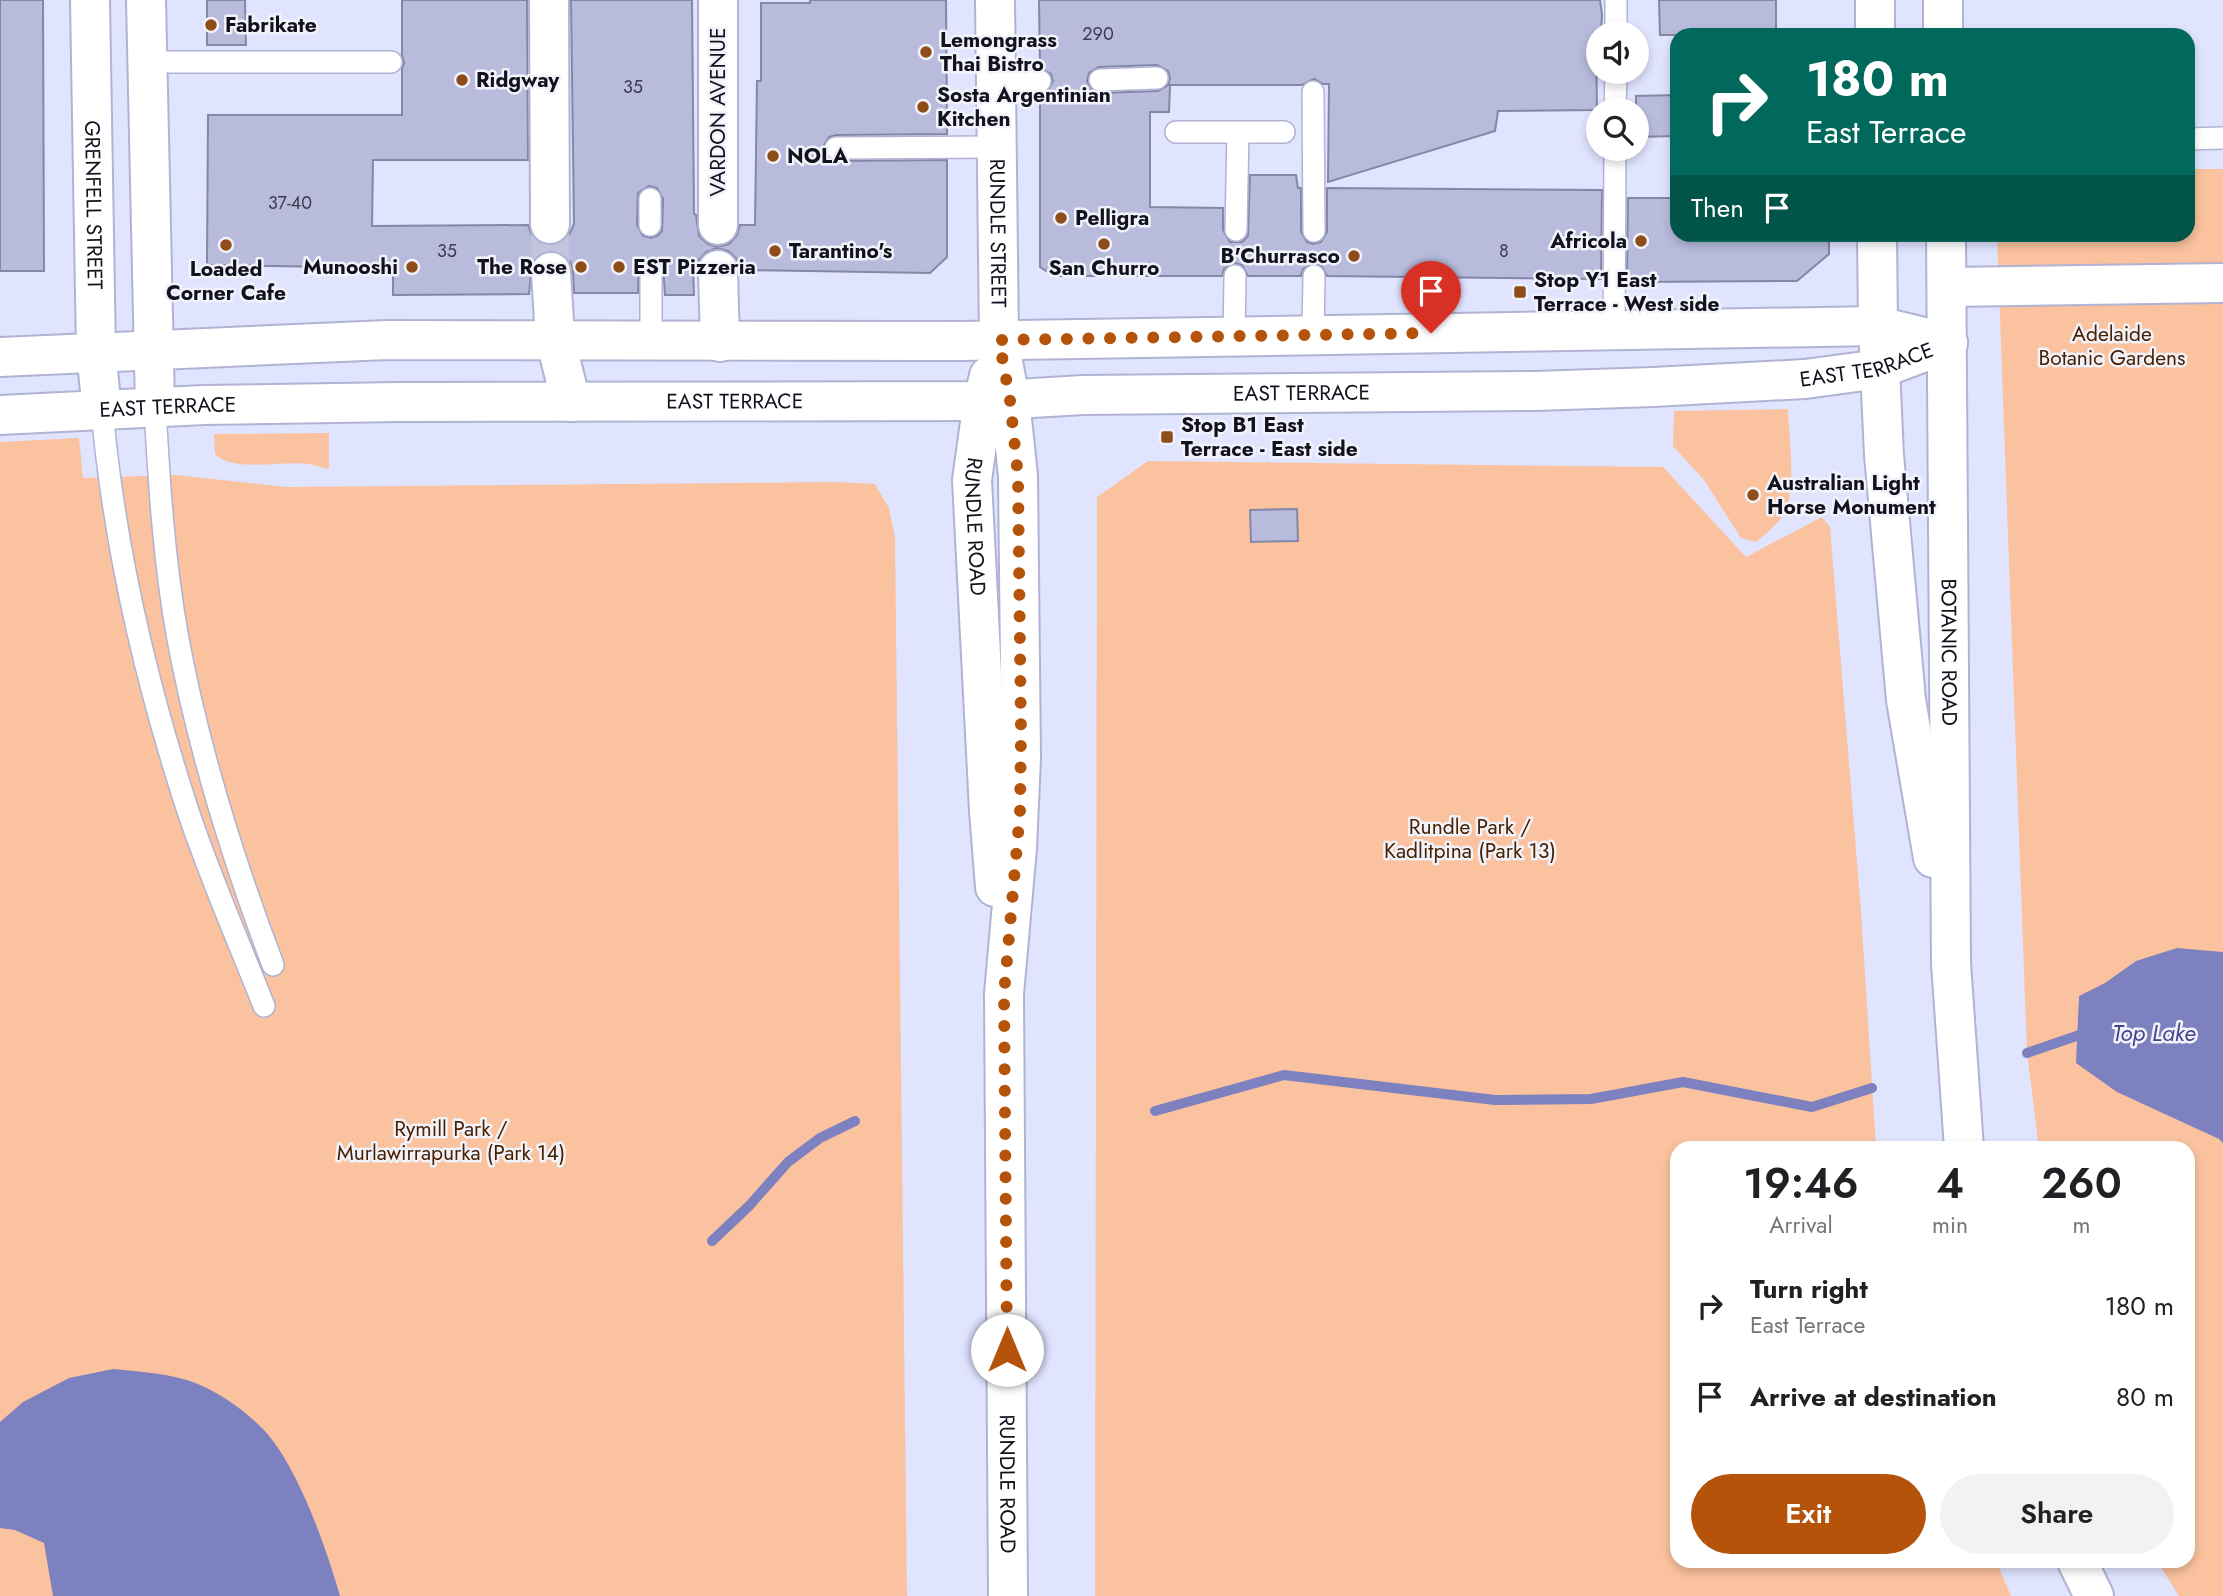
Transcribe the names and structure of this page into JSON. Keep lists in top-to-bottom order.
{
  "streets": {
    "main road": [
      "VARDON AVENUE",
      "GRENFELL STREET",
      "RUNDLE STREET",
      "EAST TERRACE",
      "RUNDLE ROAD",
      "BOTANIC ROAD"
    ]
  },
  "crossings": [
    ["GRENFELL STREET", "EAST TERRACE"],
    ["RUNDLE STREET", "EAST TERRACE"],
    ["RUNDLE STREET", "RUNDLE ROAD"],
    ["EAST TERRACE", "RUNDLE ROAD"],
    ["EAST TERRACE", "BOTANIC ROAD"]
  ],
  "water": ["Top Lake"],
  "parks": ["Adelaide Botanic Gardens", "Rundle Park / Kadlitpina (Park 13)", "Rymill Park / Murlawirrapurka (Park 14)"],
  "places": {
    "other": [
      "Fabrikate",
      "Lemongrass Thai Bistro",
      "Ridgway",
      "Sosta Argentinian Kitchen",
      "NOLA",
      "Pelligra",
      "Africola",
      "San Churro",
      "Loaded Corner Cafe",
      "Tarantino's",
      "B'Churrasco",
      "Munooshi",
      "The Rose",
      "EST Pizzeria",
      "Australian Light Horse Monument"
    ],
    "transit": ["Stop Y1 East Terrace - West side", "Stop B1 East Terrace - East side"]
  },
  "house_numbers": [
    "290",
    "35",
    "37-40",
    "35",
    "8"
  ],
  "page": {
    "turn": ["180 m", "East Terrace"],
    "then": "Then",
    "eta": [
      "19:46",
      "Arrival",
      "4",
      "min",
      "260",
      "m"
    ],
    "list": [
      {
        "name": "Turn right",
        "note": "East Terrace",
        "value": "180 m"
      },
      {
        "name": "Arrive at destination",
        "value": "80 m"
      }
    ],
    "buttons": ["Exit", "Share"]
  }
}
